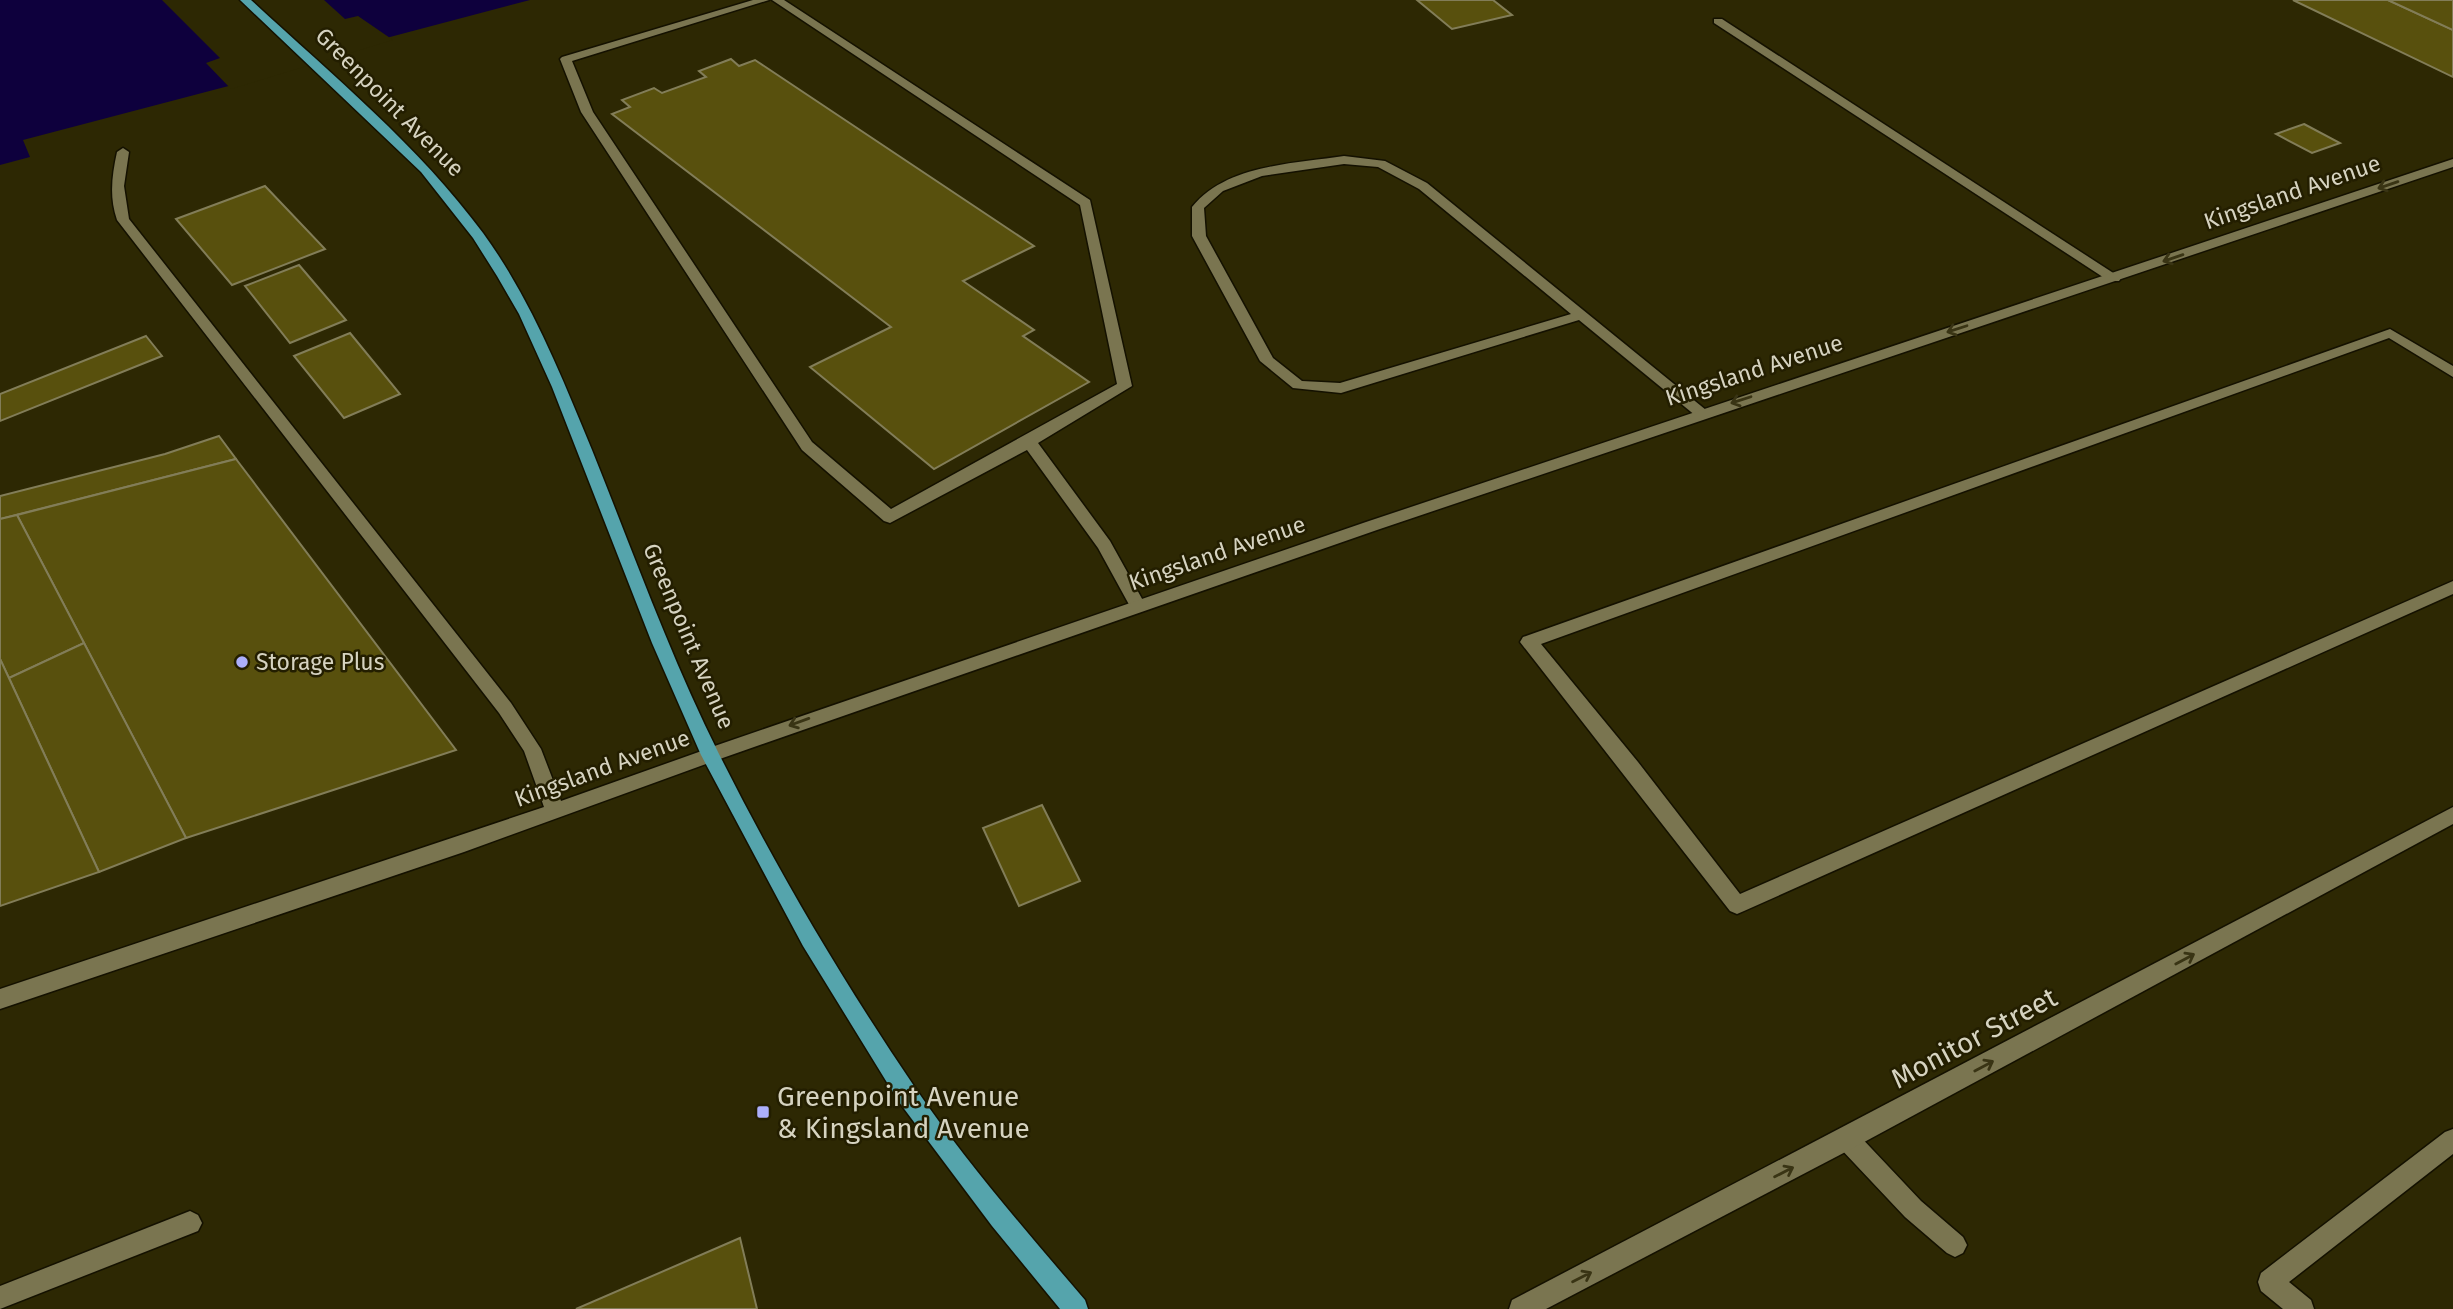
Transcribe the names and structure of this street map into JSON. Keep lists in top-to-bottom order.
{
  "streets": {
    "main road": ["Greenpoint Avenue", "Kingsland Avenue", "Monitor Street"]
  },
  "crossings": [
    ["Greenpoint Avenue", "Kingsland Avenue"]
  ],
  "one_way": ["Kingsland Avenue", "Monitor Street"],
  "places": {
    "other": ["Storage Plus"],
    "transit": ["Greenpoint Avenue & Kingsland Avenue"]
  }
}
